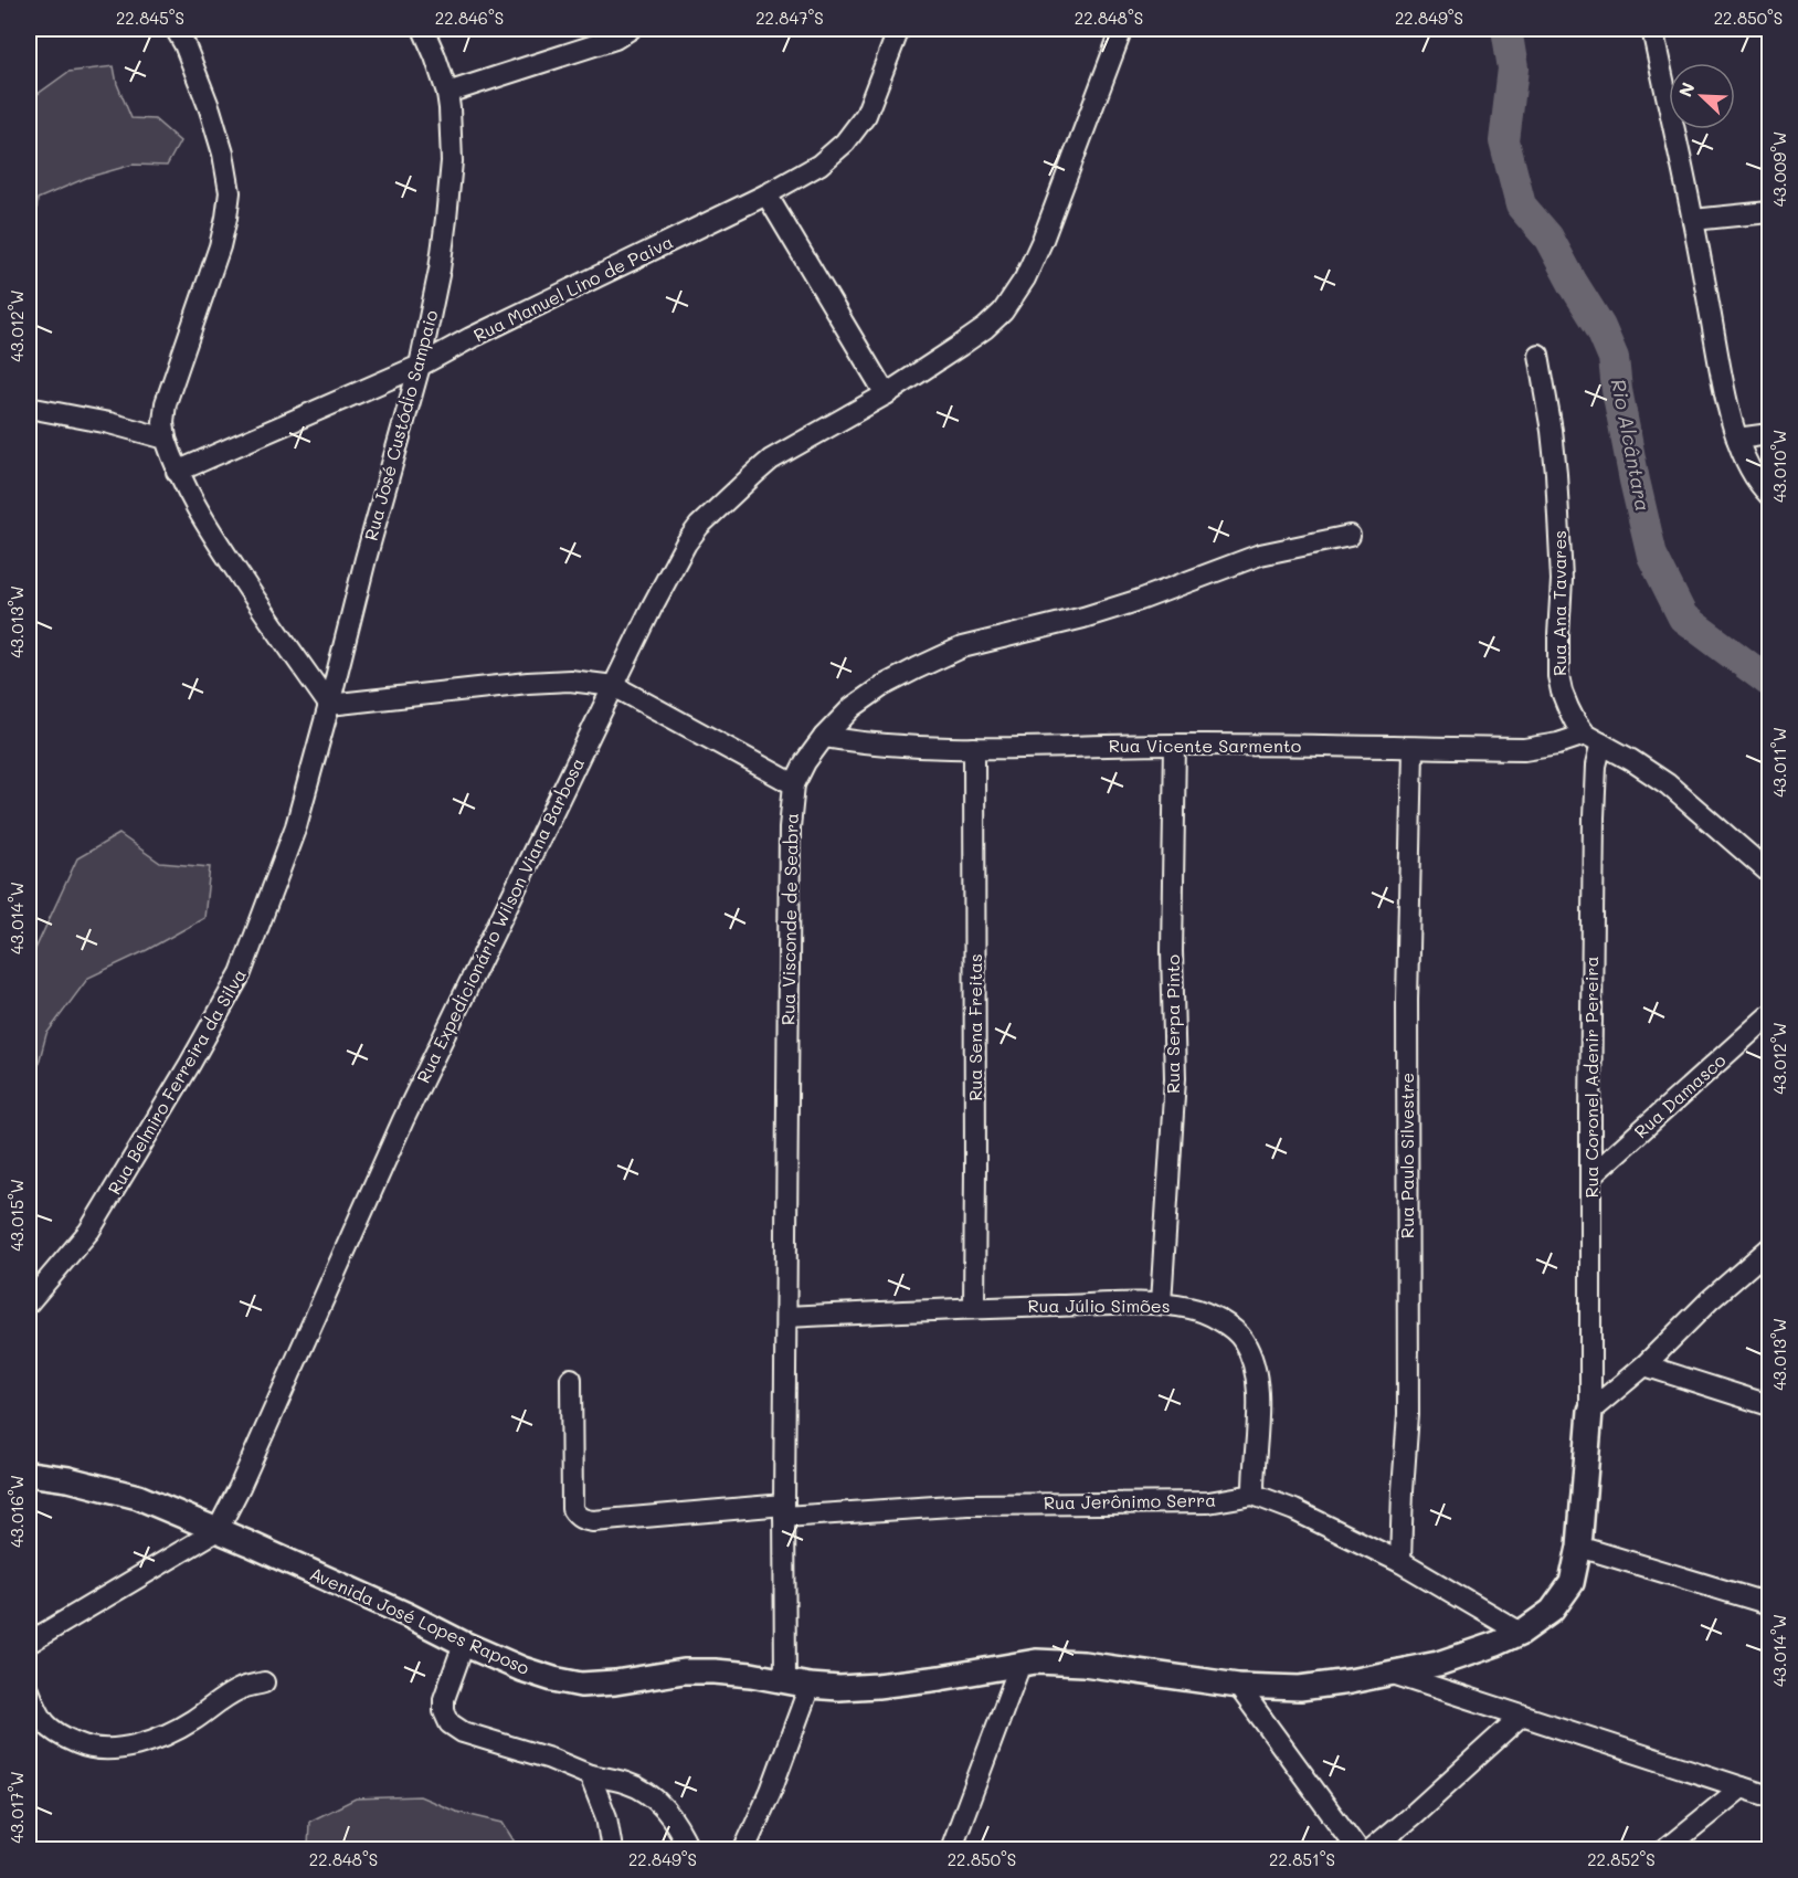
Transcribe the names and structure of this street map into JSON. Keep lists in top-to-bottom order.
{
  "streets": {
    "street": [
      "Rua Manuel Lino de Paiva",
      "Rua José Custódio Sampaio",
      "Rua Ana Tavares",
      "Rua Vicente Sarmento",
      "Rua Visconde de Seabra",
      "Rua Expedicionário Wilson Viana Barbosa",
      "Rua Serpa Pinto",
      "Rua Sena Freitas",
      "Rua Coronel Adenir Pereira",
      "Rua Belmiro Ferreira da Silva",
      "Rua Damasco",
      "Rua Paulo Silvestre",
      "Rua Júlio Simões",
      "Rua Jerônimo Serra",
      "Avenida José Lopes Raposo"
    ]
  },
  "crossings": [
    ["Rua Manuel Lino de Paiva", "Rua José Custódio Sampaio"],
    ["Rua José Custódio Sampaio", "Rua Belmiro Ferreira da Silva"],
    ["Rua Ana Tavares", "Rua Vicente Sarmento"],
    ["Rua Ana Tavares", "Rua Coronel Adenir Pereira"],
    ["Rua Vicente Sarmento", "Rua Visconde de Seabra"],
    ["Rua Vicente Sarmento", "Rua Serpa Pinto"],
    ["Rua Vicente Sarmento", "Rua Sena Freitas"],
    ["Rua Vicente Sarmento", "Rua Coronel Adenir Pereira"],
    ["Rua Vicente Sarmento", "Rua Paulo Silvestre"],
    ["Rua Visconde de Seabra", "Rua Júlio Simões"],
    ["Rua Visconde de Seabra", "Rua Jerônimo Serra"],
    ["Rua Visconde de Seabra", "Avenida José Lopes Raposo"],
    ["Rua Expedicionário Wilson Viana Barbosa", "Avenida José Lopes Raposo"],
    ["Rua Serpa Pinto", "Rua Júlio Simões"],
    ["Rua Sena Freitas", "Rua Júlio Simões"],
    ["Rua Coronel Adenir Pereira", "Rua Damasco"],
    ["Rua Coronel Adenir Pereira", "Avenida José Lopes Raposo"],
    ["Rua Júlio Simões", "Rua Jerônimo Serra"]
  ],
  "water": ["Rio Alcântara"],
  "north": "top left",
  "coordinates": [
    "22.845°S",
    "22.846°S",
    "22.847°S",
    "22.848°S",
    "22.849°S",
    "22.850°S",
    "43.009°W",
    "43.012°W",
    "43.010°W",
    "43.013°W",
    "43.011°W",
    "43.014°W",
    "43.015°W",
    "43.016°W",
    "43.017°W",
    "22.851°S",
    "22.852°S"
  ]
}
